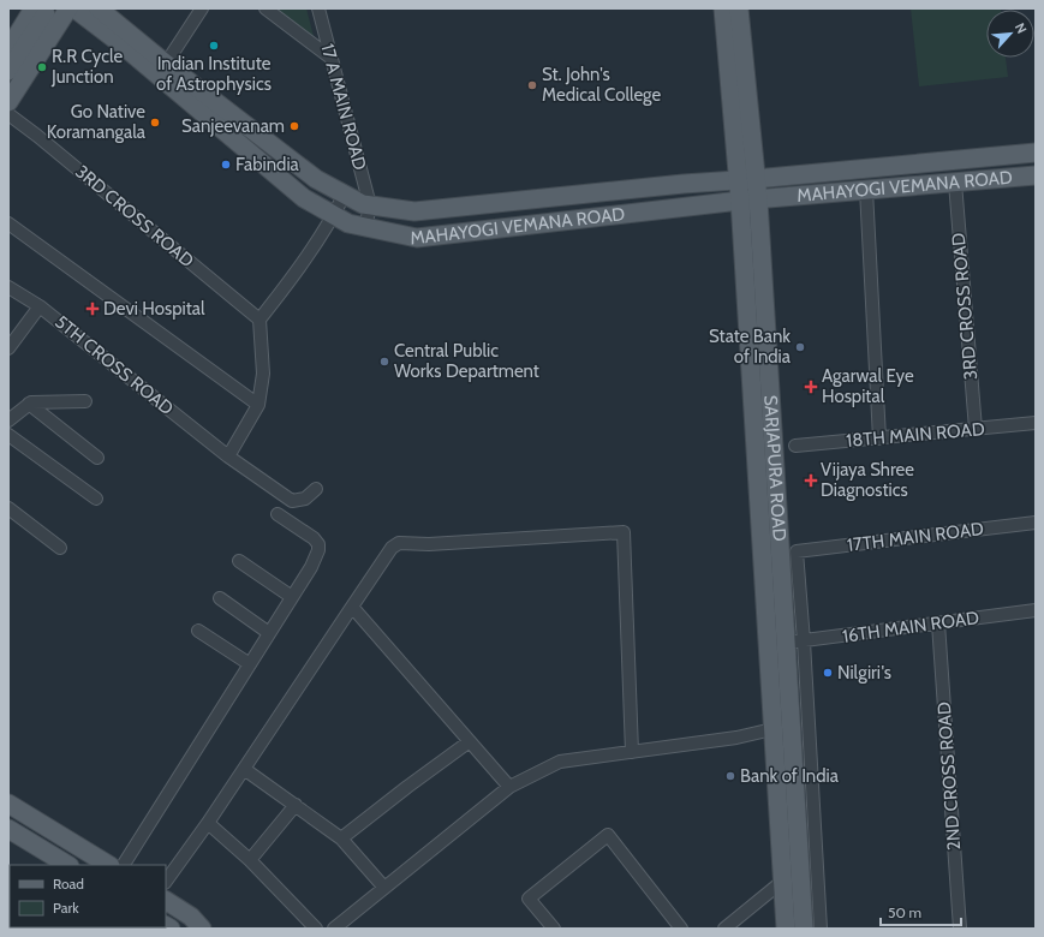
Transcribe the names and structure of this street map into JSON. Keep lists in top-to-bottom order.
{
  "streets": {
    "main road": ["MAHAYOGI VEMANA ROAD", "SARJAPURA ROAD"],
    "street": [
      "17 A MAIN ROAD",
      "3RD CROSS ROAD",
      "5TH CROSS ROAD",
      "18TH MAIN ROAD",
      "17TH MAIN ROAD",
      "16TH MAIN ROAD",
      "2ND CROSS ROAD"
    ]
  },
  "crossings": [
    ["17 A MAIN ROAD", "MAHAYOGI VEMANA ROAD"],
    ["MAHAYOGI VEMANA ROAD", "3RD CROSS ROAD"],
    ["MAHAYOGI VEMANA ROAD", "SARJAPURA ROAD"],
    ["3RD CROSS ROAD", "18TH MAIN ROAD"],
    ["18TH MAIN ROAD", "SARJAPURA ROAD"],
    ["SARJAPURA ROAD", "17TH MAIN ROAD"],
    ["SARJAPURA ROAD", "16TH MAIN ROAD"],
    ["16TH MAIN ROAD", "2ND CROSS ROAD"]
  ],
  "places": {
    "other": [
      "Indian Institute of Astrophysics",
      "R.R Cycle Junction",
      "St. John's Medical College",
      "Go Native Koramangala",
      "Sanjeevanam",
      "Fabindia",
      "State Bank of India",
      "Central Public Works Department",
      "Nilgiri's",
      "Bank of India"
    ],
    "health": ["Devi Hospital", "Agarwal Eye Hospital", "Vijaya Shree Diagnostics"]
  },
  "legend": ["Road", "Park"],
  "scale_bar": "50 m",
  "north": "top right"
}
